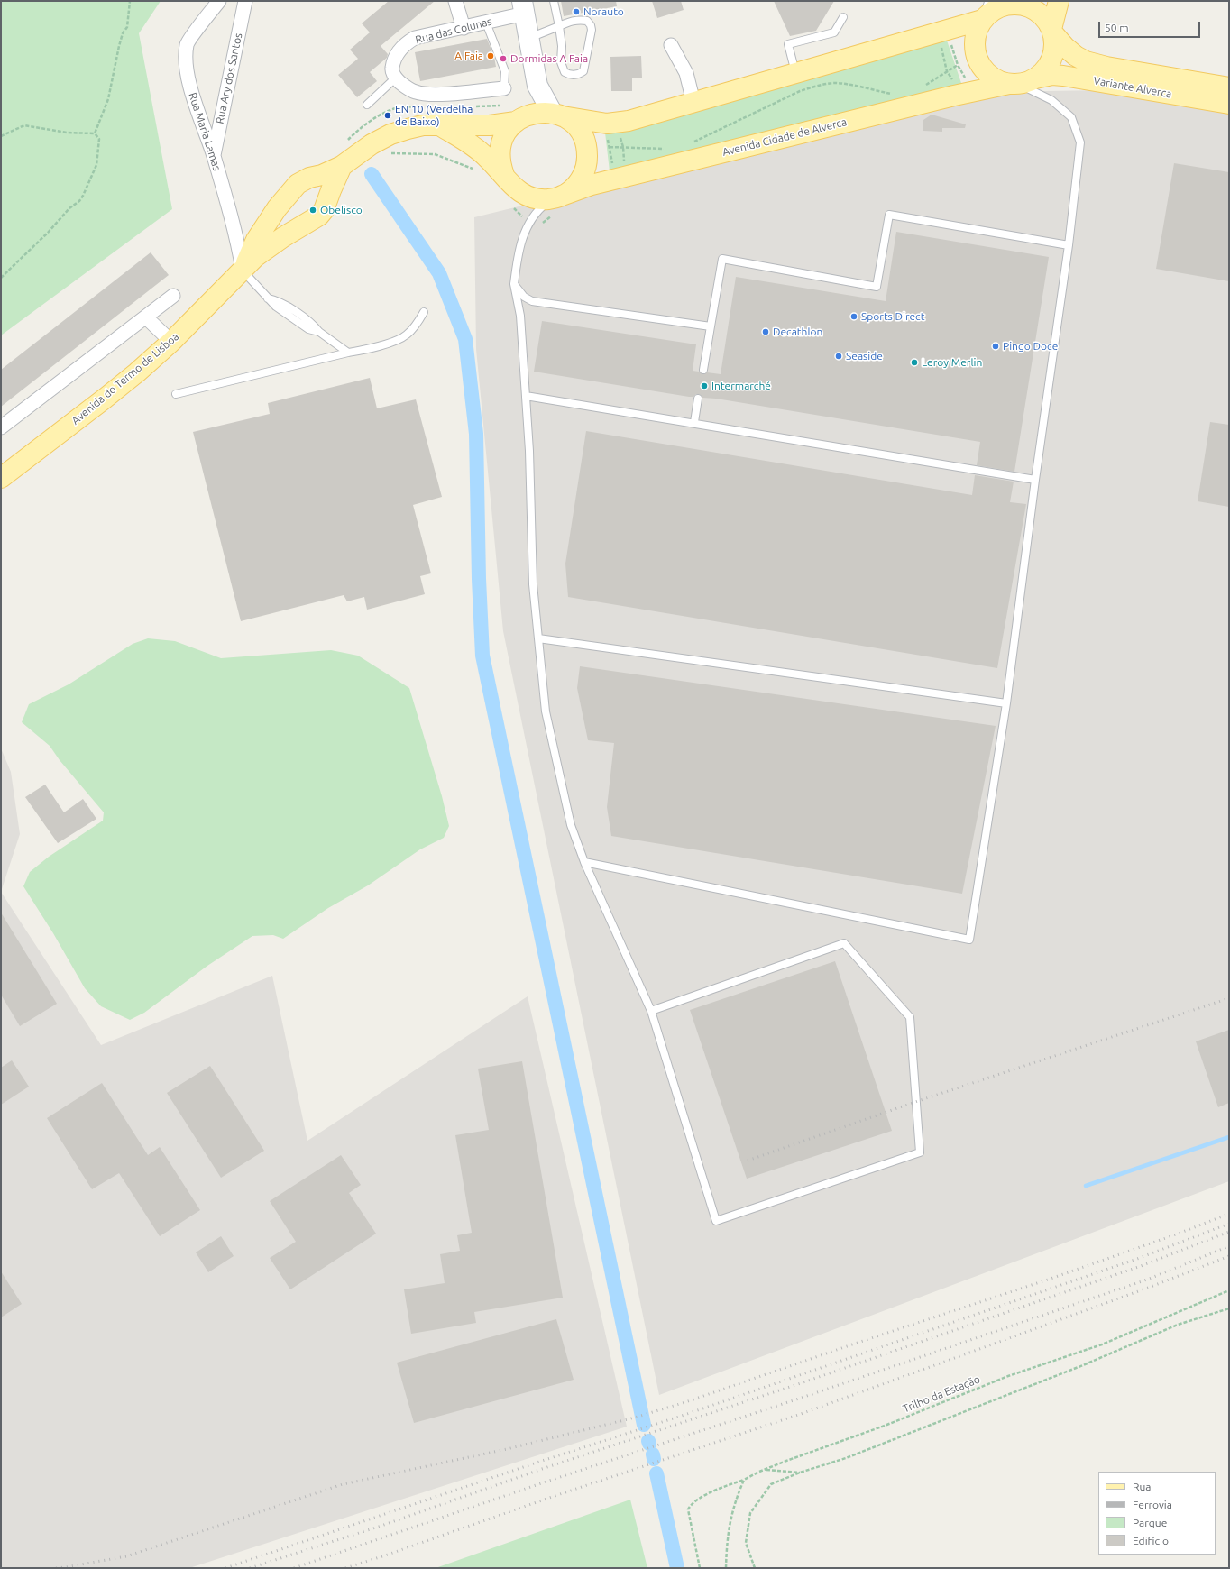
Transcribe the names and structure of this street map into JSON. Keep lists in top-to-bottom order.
{
  "streets": {
    "main road": ["Variante Alverca", "Avenida Cidade de Alverca", "Avenida do Termo de Lisboa"],
    "street": ["Rua das Colunas", "Rua Ary dos Santos", "Rua Maria Lamas"],
    "path": ["Trilho da Estação"]
  },
  "crossings": [
    ["Rua Ary dos Santos", "Rua Maria Lamas"],
    ["Variante Alverca", "Avenida Cidade de Alverca"],
    ["Rua Maria Lamas", "Avenida do Termo de Lisboa"],
    ["Avenida Cidade de Alverca", "Avenida do Termo de Lisboa"]
  ],
  "places": [
    "Norauto",
    "A Faia",
    "Dormidas A Faia",
    "EN 10 (Verdelha de Baixo)",
    "Obelisco",
    "Sports Direct",
    "Decathlon",
    "Pingo Doce",
    "Seaside",
    "Leroy Merlin",
    "Intermarché"
  ],
  "legend": [
    "Rua",
    "Ferrovia",
    "Parque",
    "Edifício"
  ],
  "scale_bar": "50 m"
}
